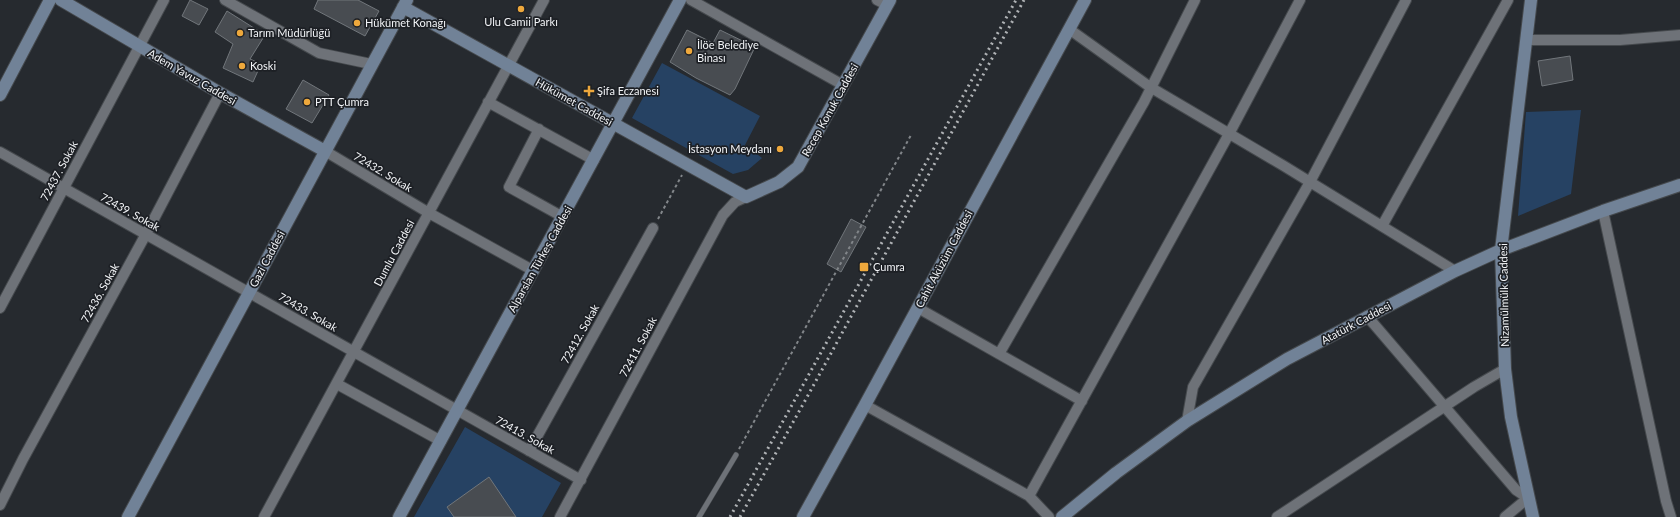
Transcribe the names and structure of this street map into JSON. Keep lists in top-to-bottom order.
{
  "streets": {
    "street": [
      "Adem Yavuz Caddesi",
      "Hükümet Caddesi",
      "Recep Konuk Caddesi",
      "72437. Sokak",
      "72432. Sokak",
      "72439. Sokak",
      "Dumlu Caddesi",
      "Gazi Caddesi",
      "Alparslan Türkeş Caddesi",
      "Cahit Aküzüm Caddesi",
      "72436. Sokak",
      "Nizamülmülk Caddesi",
      "72433. Sokak",
      "Atatürk Caddesi",
      "72412. Sokak",
      "72411. Sokak",
      "72413. Sokak"
    ]
  },
  "crossings": [
    ["Adem Yavuz Caddesi", "72437. Sokak"],
    ["Adem Yavuz Caddesi", "72432. Sokak"],
    ["Adem Yavuz Caddesi", "Gazi Caddesi"],
    ["Adem Yavuz Caddesi", "72436. Sokak"],
    ["Hükümet Caddesi", "Recep Konuk Caddesi"],
    ["Hükümet Caddesi", "Dumlu Caddesi"],
    ["Hükümet Caddesi", "Gazi Caddesi"],
    ["Hükümet Caddesi", "Alparslan Türkeş Caddesi"],
    ["Hükümet Caddesi", "72411. Sokak"],
    ["Recep Konuk Caddesi", "72411. Sokak"],
    ["72437. Sokak", "72439. Sokak"],
    ["72432. Sokak", "Dumlu Caddesi"],
    ["72432. Sokak", "Gazi Caddesi"],
    ["72432. Sokak", "Alparslan Türkeş Caddesi"],
    ["72439. Sokak", "Gazi Caddesi"],
    ["72439. Sokak", "72436. Sokak"],
    ["72439. Sokak", "72433. Sokak"],
    ["Dumlu Caddesi", "72433. Sokak"],
    ["Gazi Caddesi", "72433. Sokak"],
    ["Alparslan Türkeş Caddesi", "72433. Sokak"],
    ["Alparslan Türkeş Caddesi", "72413. Sokak"],
    ["Nizamülmülk Caddesi", "Atatürk Caddesi"],
    ["72433. Sokak", "72413. Sokak"],
    ["72412. Sokak", "72413. Sokak"],
    ["72411. Sokak", "72413. Sokak"]
  ],
  "places": {
    "other": [
      "Ulu Camii Parkı",
      "Hükümet Konağı",
      "Tarım Müdürlüğü",
      "İlöe Belediye Binası",
      "Koski",
      "PTT Çumra",
      "İstasyon Meydanı"
    ],
    "health": ["Şifa Eczanesi"],
    "transit": ["Çumra"]
  }
}
